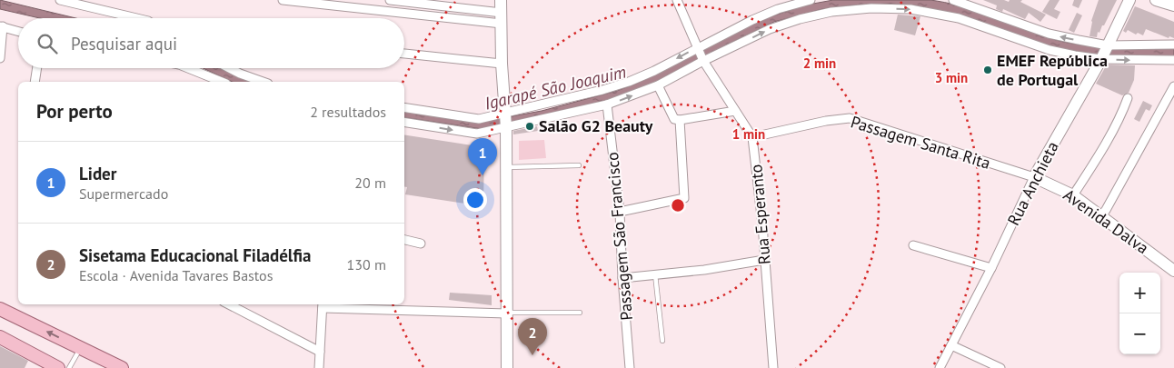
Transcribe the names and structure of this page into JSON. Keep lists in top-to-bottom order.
{
  "streets": {
    "street": [
      "Passagem Santa Rita",
      "Rua Anchieta",
      "Rua Esperanto",
      "Avenida Dalva",
      "Passagem São Francisco"
    ]
  },
  "crossings": [
    ["Passagem Santa Rita", "Rua Anchieta"],
    ["Passagem Santa Rita", "Rua Esperanto"],
    ["Passagem Santa Rita", "Avenida Dalva"],
    ["Rua Anchieta", "Avenida Dalva"]
  ],
  "water": ["Igarapé São Joaquim"],
  "places": ["EMEF República de Portugal", "Salão G2 Beauty"],
  "page": {
    "search": "Pesquisar aqui",
    "heading": ["Por perto", "2 resultados"],
    "pins": ["1", "2"],
    "list": [
      {
        "mark": "1",
        "name": "Lider",
        "note": "Supermercado",
        "value": "20 m"
      },
      {
        "mark": "2",
        "name": "Sisetama Educacional Filadélfia",
        "note": "Escola · Avenida Tavares Bastos",
        "value": "130 m"
      }
    ],
    "map_buttons": ["+", "−"]
  },
  "rings": ["2 min", "3 min", "1 min"]
}
